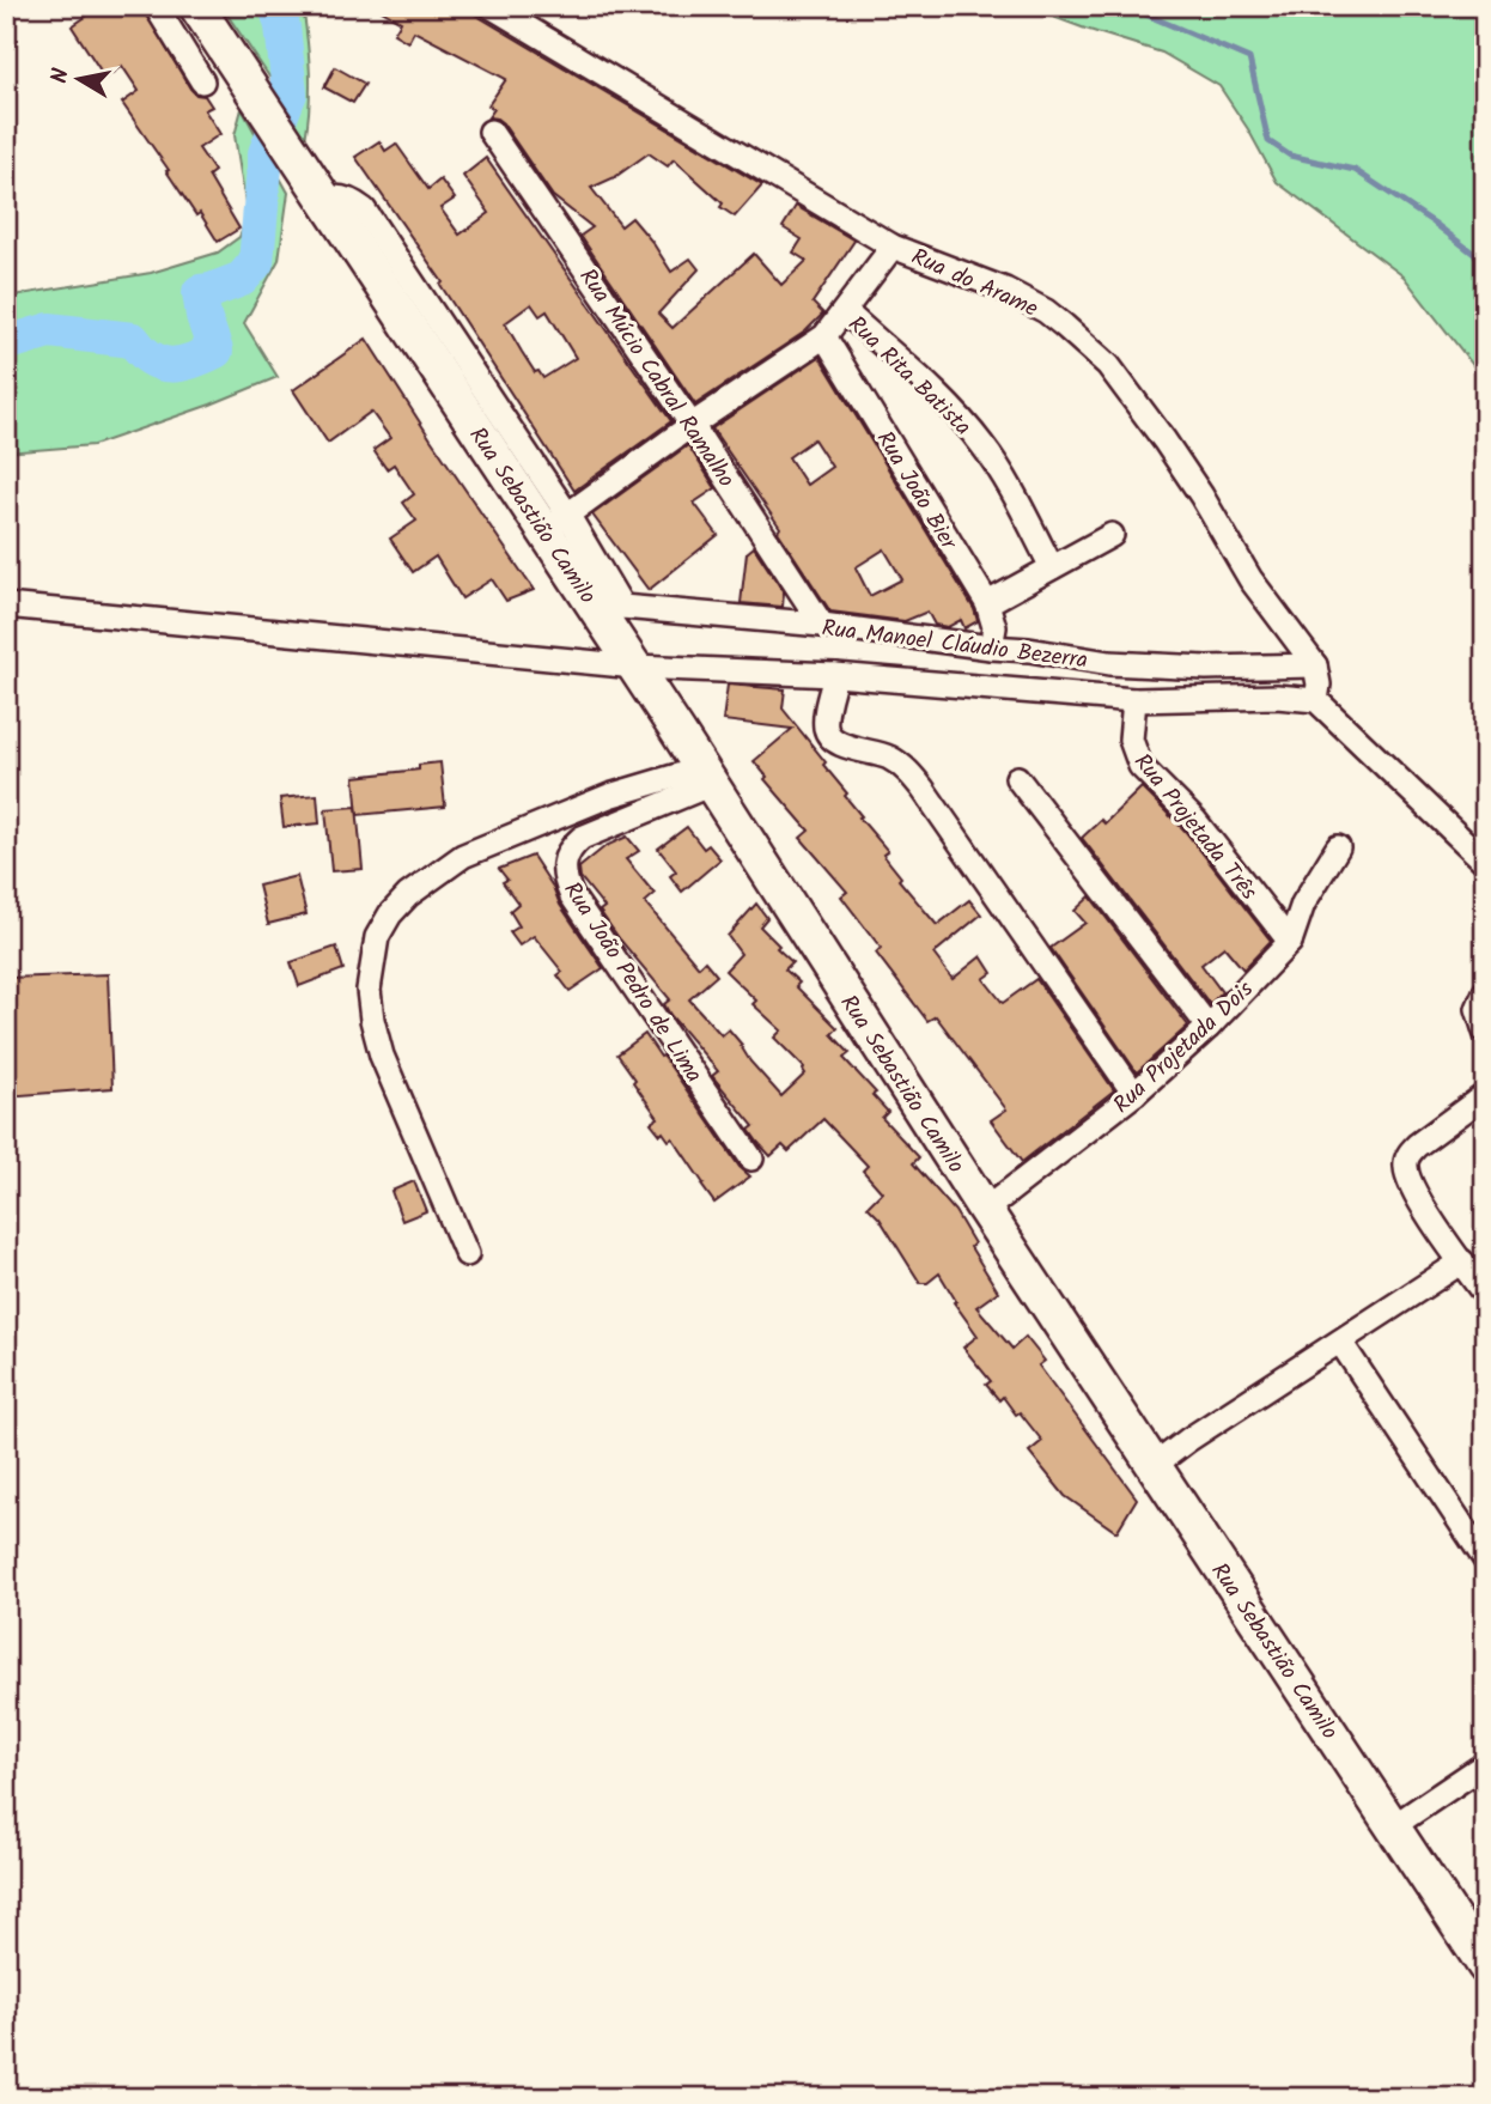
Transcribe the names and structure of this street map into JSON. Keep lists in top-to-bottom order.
{
  "streets": {
    "main road": ["Rua Sebastião Camilo"],
    "street": [
      "Rua do Arame",
      "Rua Rita Batista",
      "Rua Múcio Cabral Ramalho",
      "Rua João Bier",
      "Rua Manoel Cláudio Bezerra",
      "Rua Projetada Três",
      "Rua João Pedro de Lima",
      "Rua Projetada Dois"
    ]
  },
  "crossings": [
    ["Rua do Arame", "Rua Manoel Cláudio Bezerra"],
    ["Rua Múcio Cabral Ramalho", "Rua Manoel Cláudio Bezerra"],
    ["Rua João Bier", "Rua Manoel Cláudio Bezerra"],
    ["Rua Sebastião Camilo", "Rua Manoel Cláudio Bezerra"],
    ["Rua Sebastião Camilo", "Rua João Pedro de Lima"],
    ["Rua Sebastião Camilo", "Rua Projetada Dois"],
    ["Rua Projetada Três", "Rua Projetada Dois"]
  ],
  "north": "left"
}
